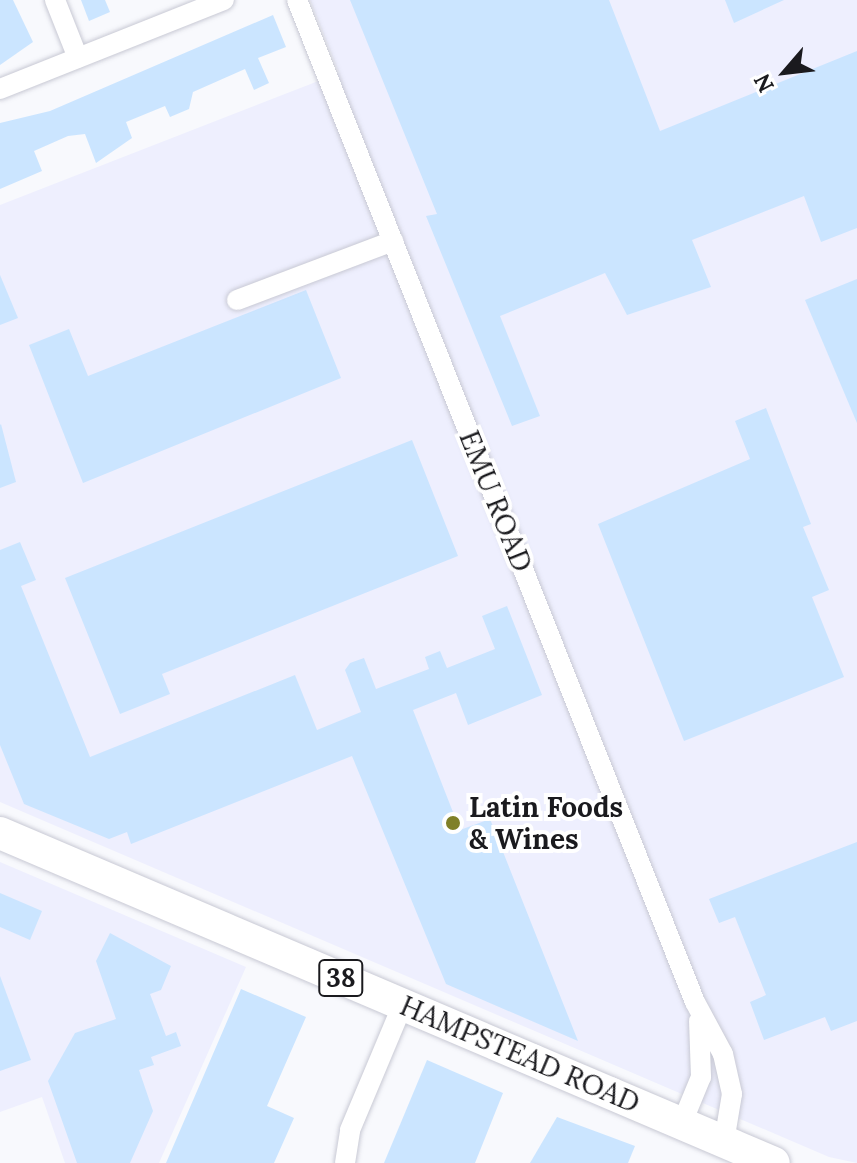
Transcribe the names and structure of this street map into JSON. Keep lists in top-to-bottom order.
{
  "streets": {
    "main road": ["38", "HAMPSTEAD ROAD"],
    "street": ["EMU ROAD"]
  },
  "crossings": [
    ["EMU ROAD", "HAMPSTEAD ROAD"]
  ],
  "places": ["Latin Foods & Wines"],
  "north": "bottom left"
}
